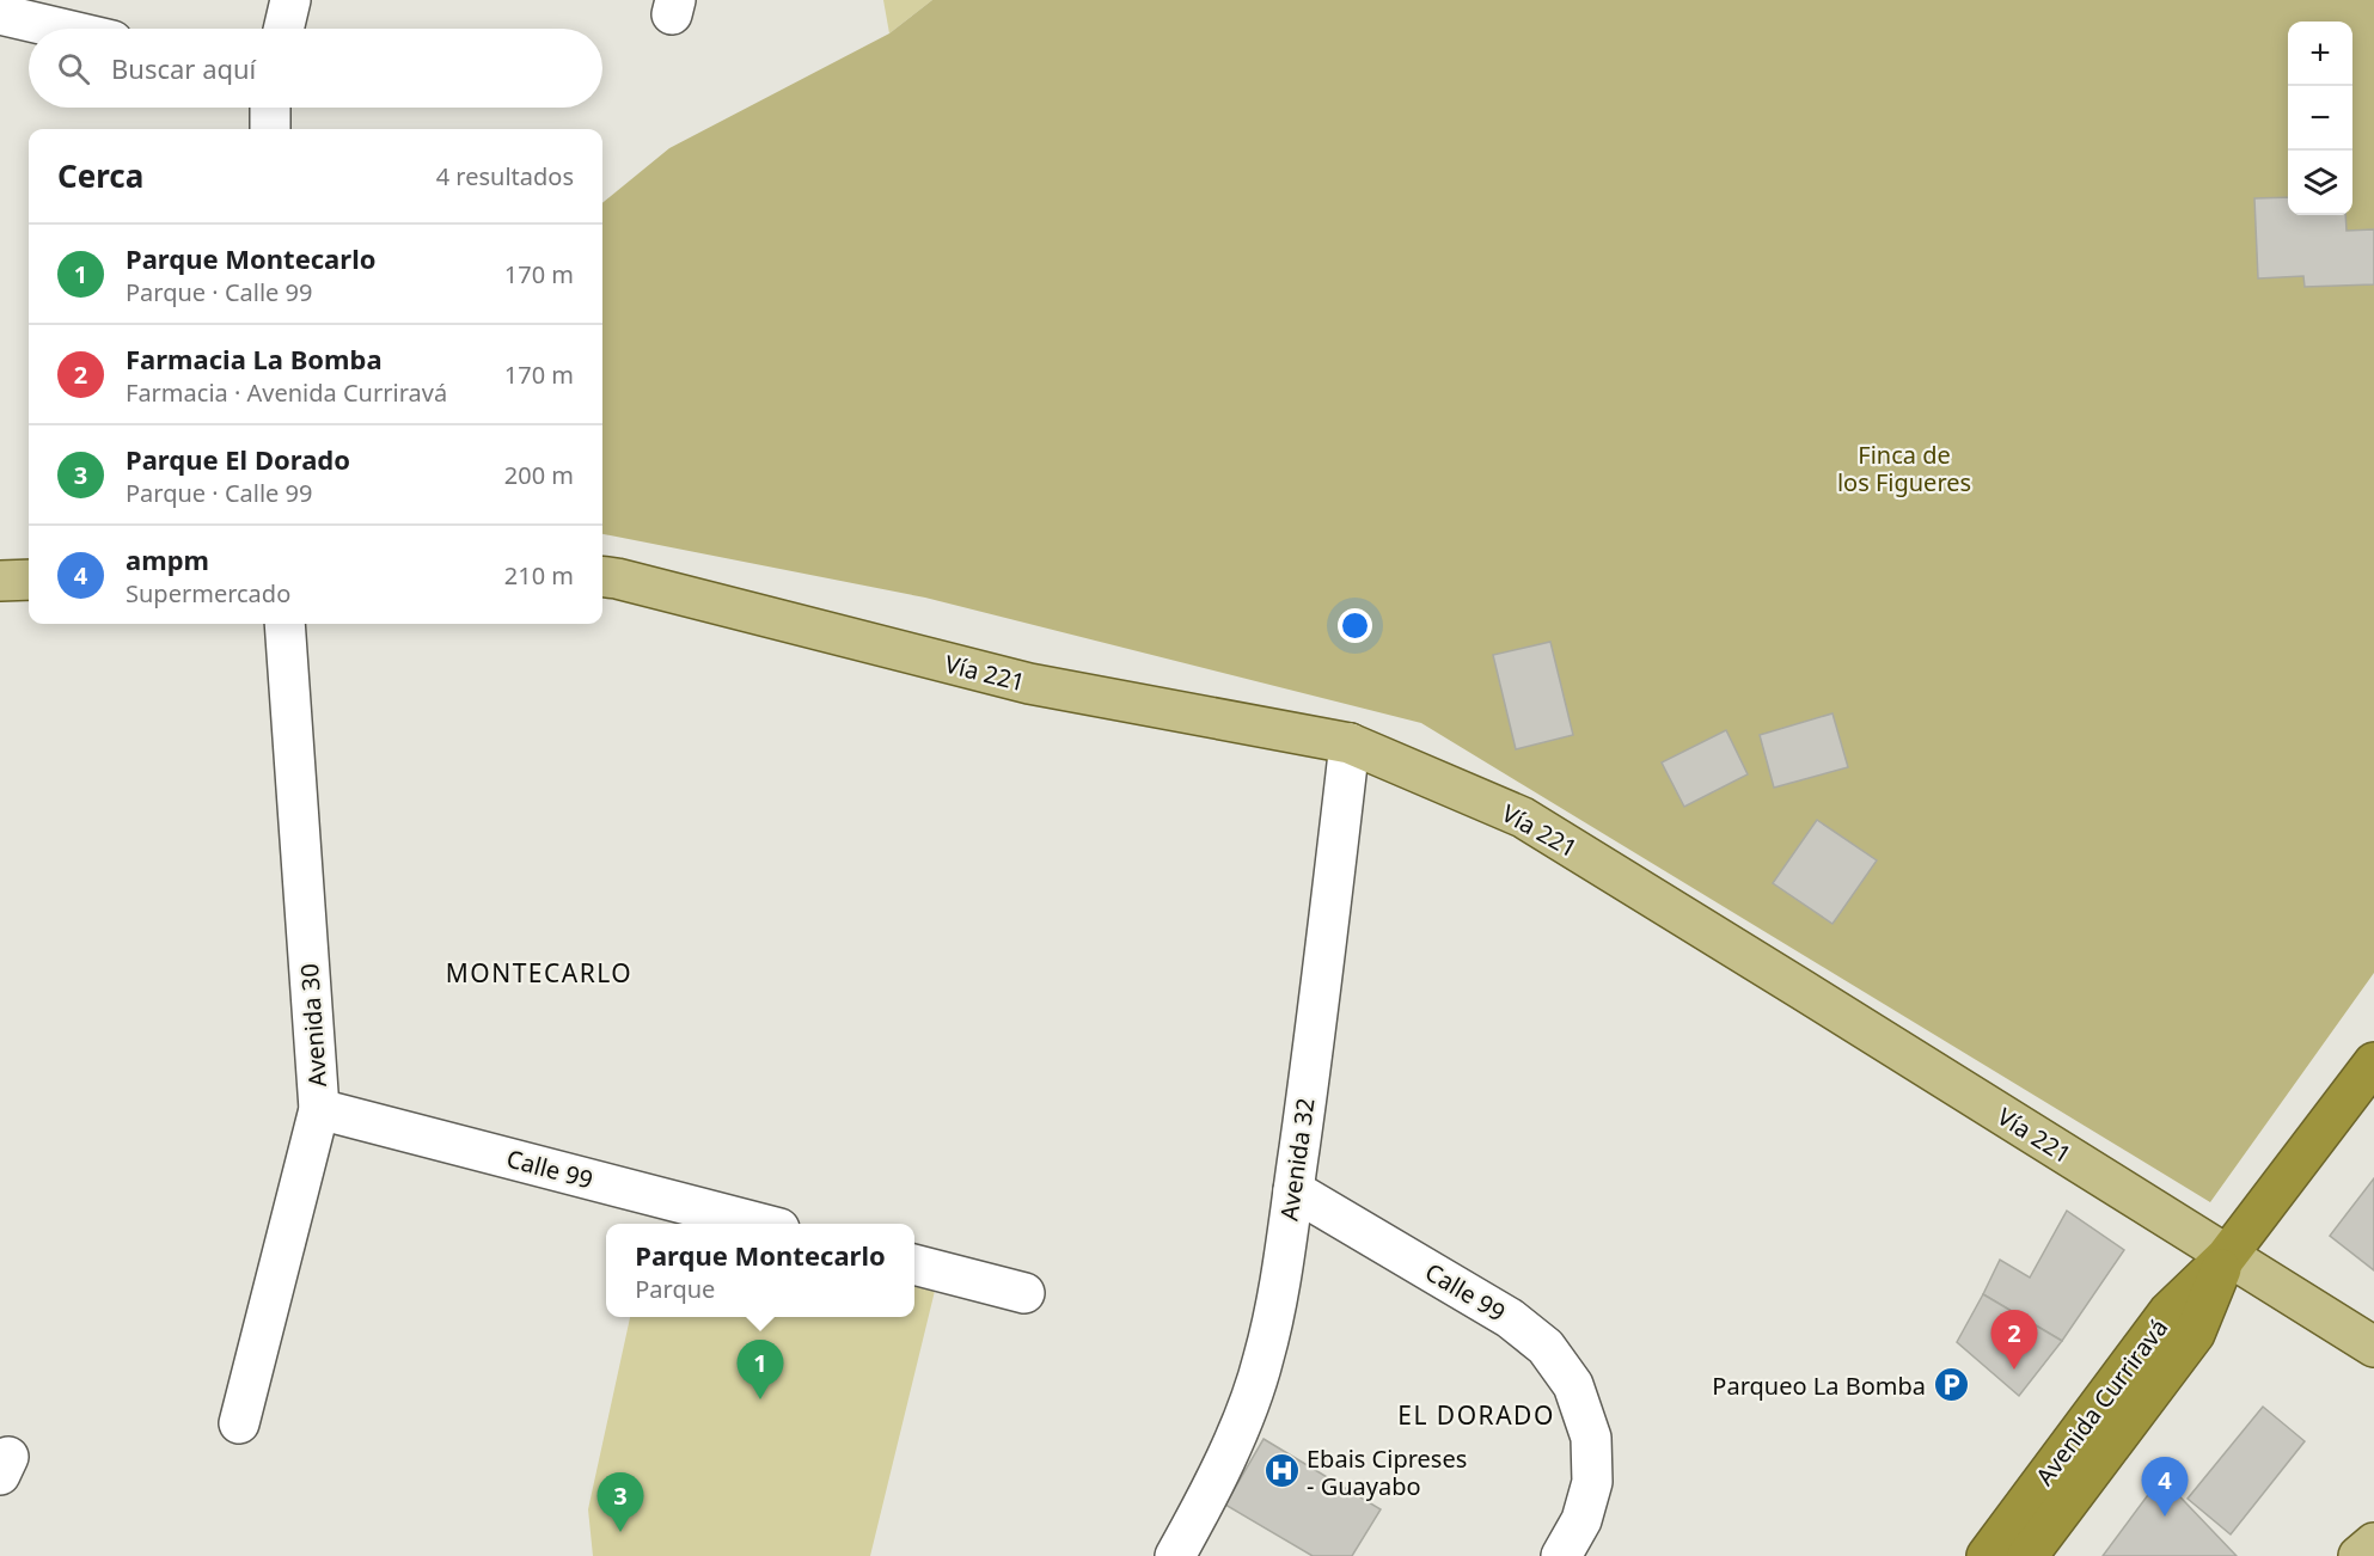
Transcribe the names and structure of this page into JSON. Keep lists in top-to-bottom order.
{
  "streets": {
    "highway": ["Avenida Curriravá"],
    "main road": ["Vía 221"],
    "street": ["Avenida 30", "Avenida 32", "Calle 99"]
  },
  "crossings": [
    ["Vía 221", "Avenida 32"],
    ["Vía 221", "Avenida Curriravá"],
    ["Avenida 30", "Calle 99"],
    ["Avenida 32", "Calle 99"]
  ],
  "districts": ["MONTECARLO", "EL DORADO"],
  "parks": ["Finca de los Figueres"],
  "places": {
    "parking": ["Parqueo La Bomba"],
    "hospital": ["Ebais Cipreses - Guayabo"]
  },
  "page": {
    "map_buttons": ["+", "−"],
    "search": "Buscar aquí",
    "heading": ["Cerca", "4 resultados"],
    "list": [
      {
        "mark": "1",
        "name": "Parque Montecarlo",
        "note": "Parque · Calle 99",
        "value": "170 m"
      },
      {
        "mark": "2",
        "name": "Farmacia La Bomba",
        "note": "Farmacia · Avenida Curriravá",
        "value": "170 m"
      },
      {
        "mark": "3",
        "name": "Parque El Dorado",
        "note": "Parque · Calle 99",
        "value": "200 m"
      },
      {
        "mark": "4",
        "name": "ampm",
        "note": "Supermercado",
        "value": "210 m"
      }
    ],
    "popup": ["Parque Montecarlo", "Parque"],
    "pins": [
      "2",
      "1",
      "4",
      "3"
    ]
  }
}
